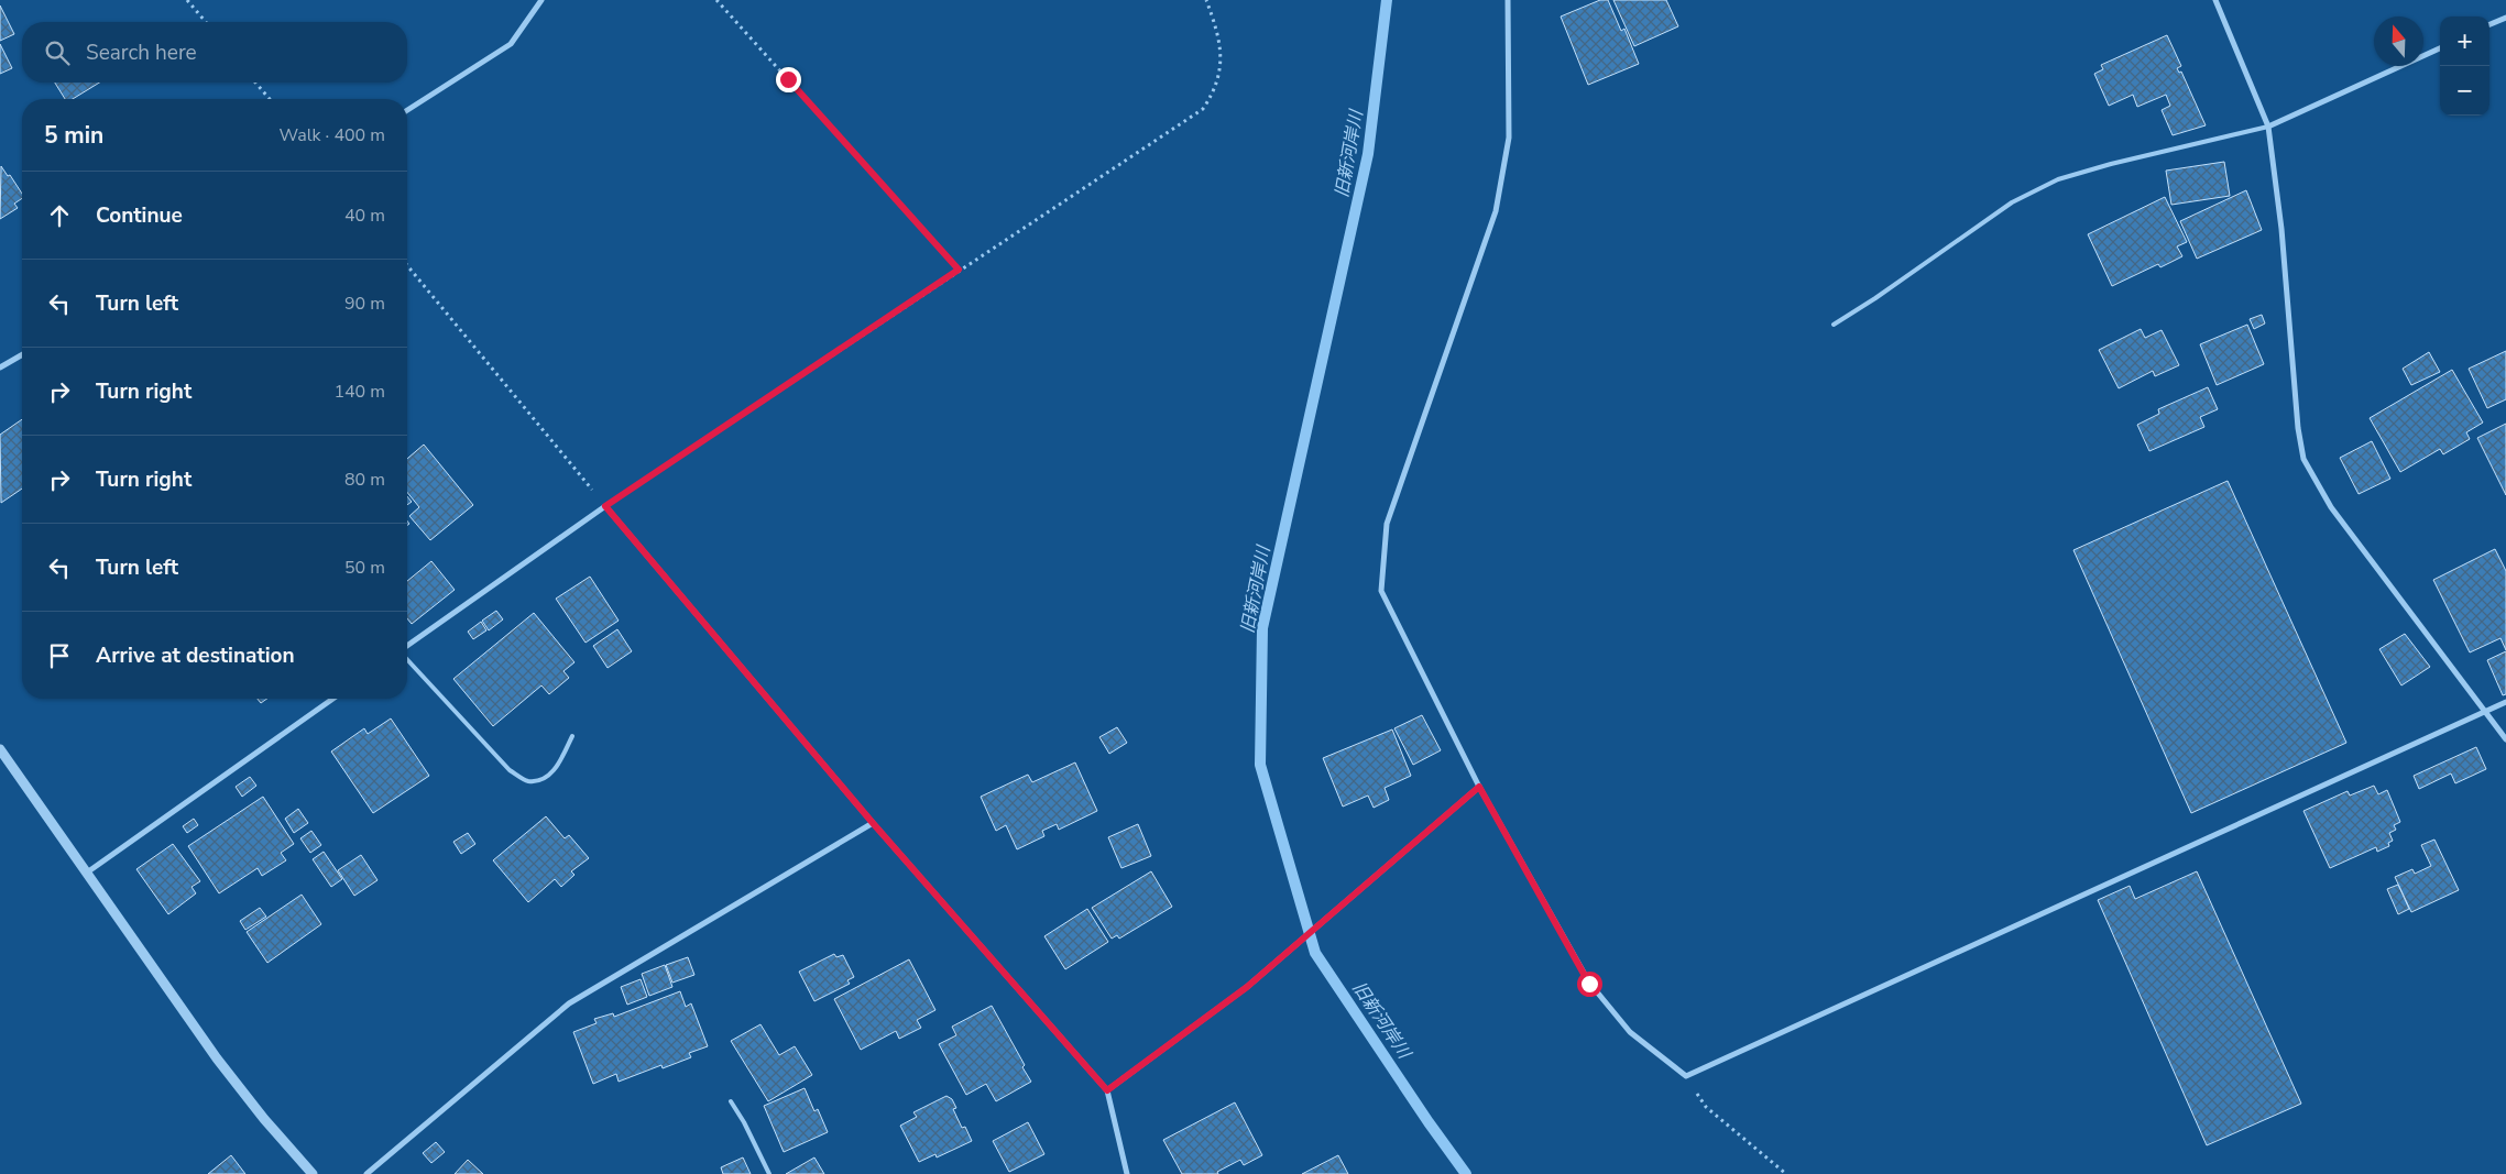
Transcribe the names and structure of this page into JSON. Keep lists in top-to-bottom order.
{
  "water": ["旧新河岸川"],
  "north": "top",
  "page": {
    "map_buttons": ["+", "−"],
    "search": "Search here",
    "heading": ["5 min", "Walk · 400 m"],
    "list": [
      ["Continue", "40 m"],
      ["Turn left", "90 m"],
      ["Turn right", "140 m"],
      ["Turn right", "80 m"],
      ["Turn left", "50 m"],
      "Arrive at destination"
    ]
  }
}
